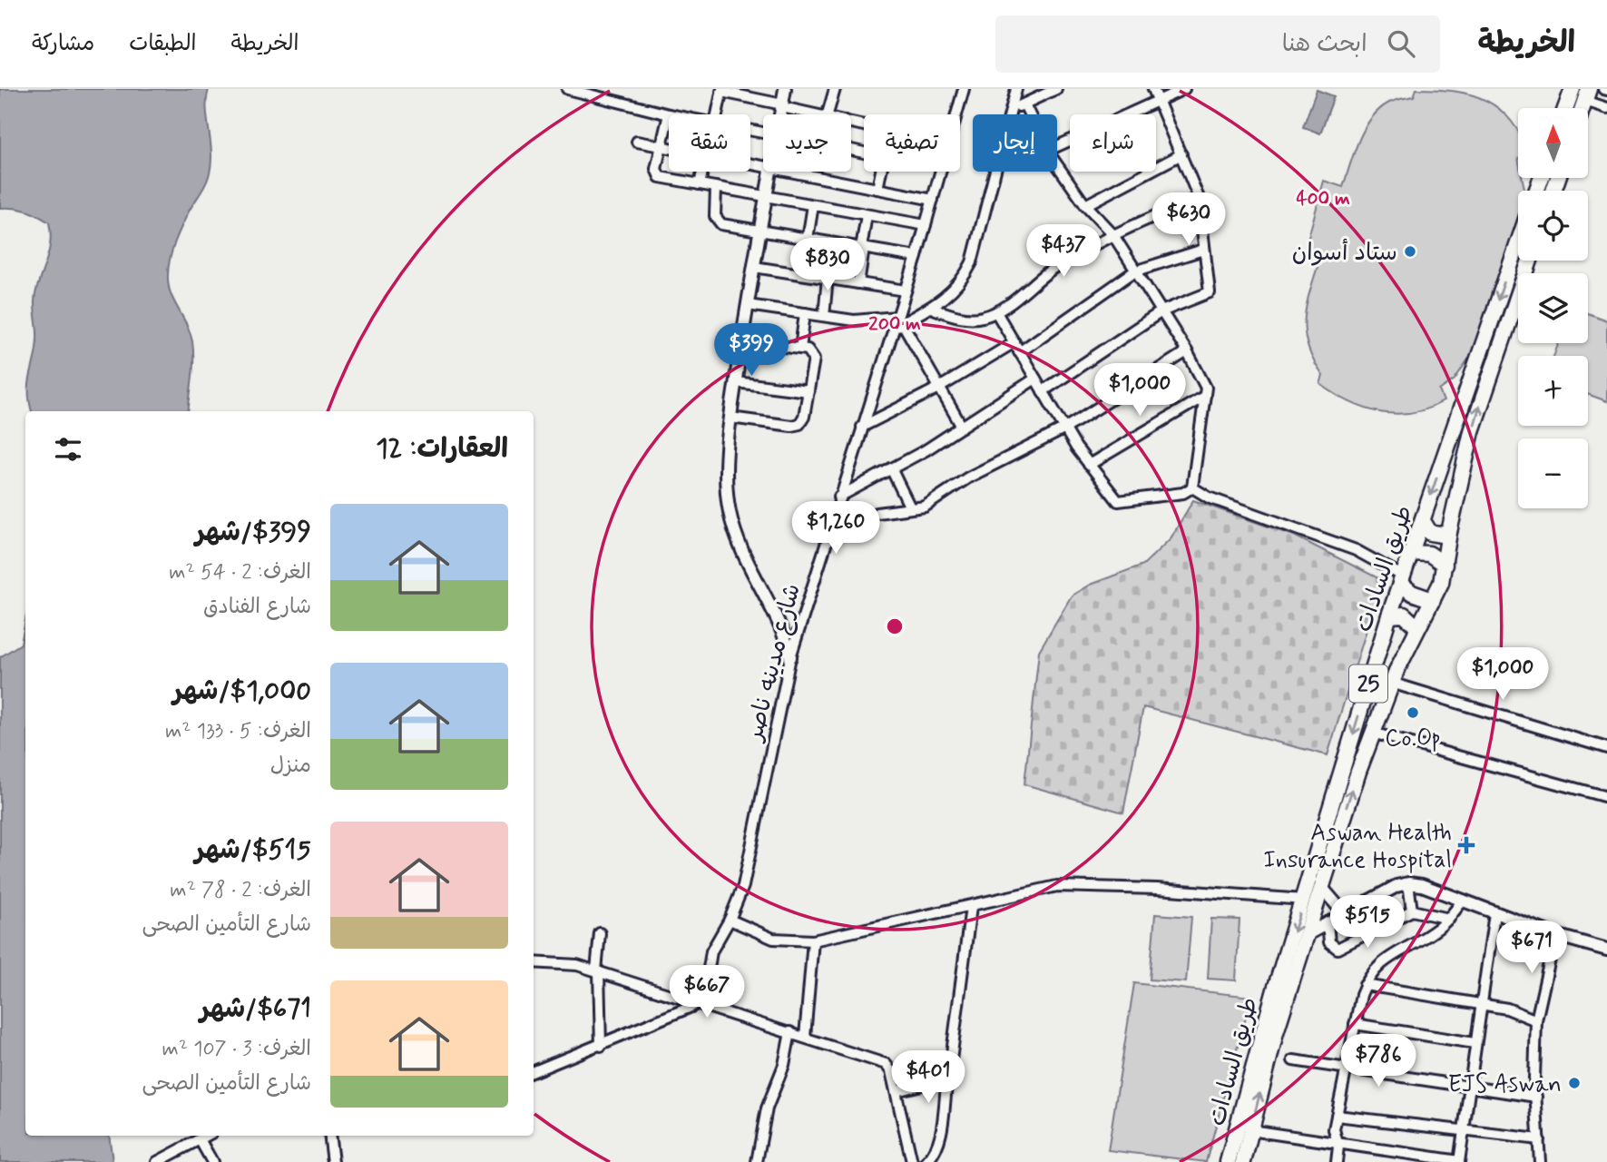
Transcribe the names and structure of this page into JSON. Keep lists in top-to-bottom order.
{
  "streets": {
    "main road": ["طريق السادات", "25"],
    "street": ["شارع مدينه ناصر"]
  },
  "places": {
    "other": ["ستاد أسوان", "Co.Op", "EJS Aswan"],
    "health": ["Aswan Health Insurance Hospital"]
  },
  "north": "top",
  "page": {
    "header": "الخريطة",
    "search": "ابحث هنا",
    "nav": ["الخريطة", "الطبقات", "مشاركة"],
    "map_buttons": ["+", "−"],
    "chip": [
      "شراء",
      "إيجار",
      "تصفية",
      "جديد",
      "شقة"
    ],
    "price": [
      "$630",
      "$437",
      "$830",
      "$399",
      "$1,000",
      "$1,260",
      "$1,000",
      "$515",
      "$671",
      "$667",
      "$786",
      "$401"
    ],
    "heading": "العقارات: 12",
    "list": [
      {
        "name": "$399/شهر",
        "note": "الغرف: 2 · 54 m² · شارع الفنادق"
      },
      {
        "name": "$1,000/شهر",
        "note": "الغرف: 5 · 133 m² · منزل"
      },
      {
        "name": "$515/شهر",
        "note": "الغرف: 2 · 78 m² · شارع التأمين الصحى"
      },
      {
        "name": "$671/شهر",
        "note": "الغرف: 3 · 107 m² · شارع التأمين الصحى"
      }
    ]
  },
  "rings": ["400 m", "200 m"]
}
